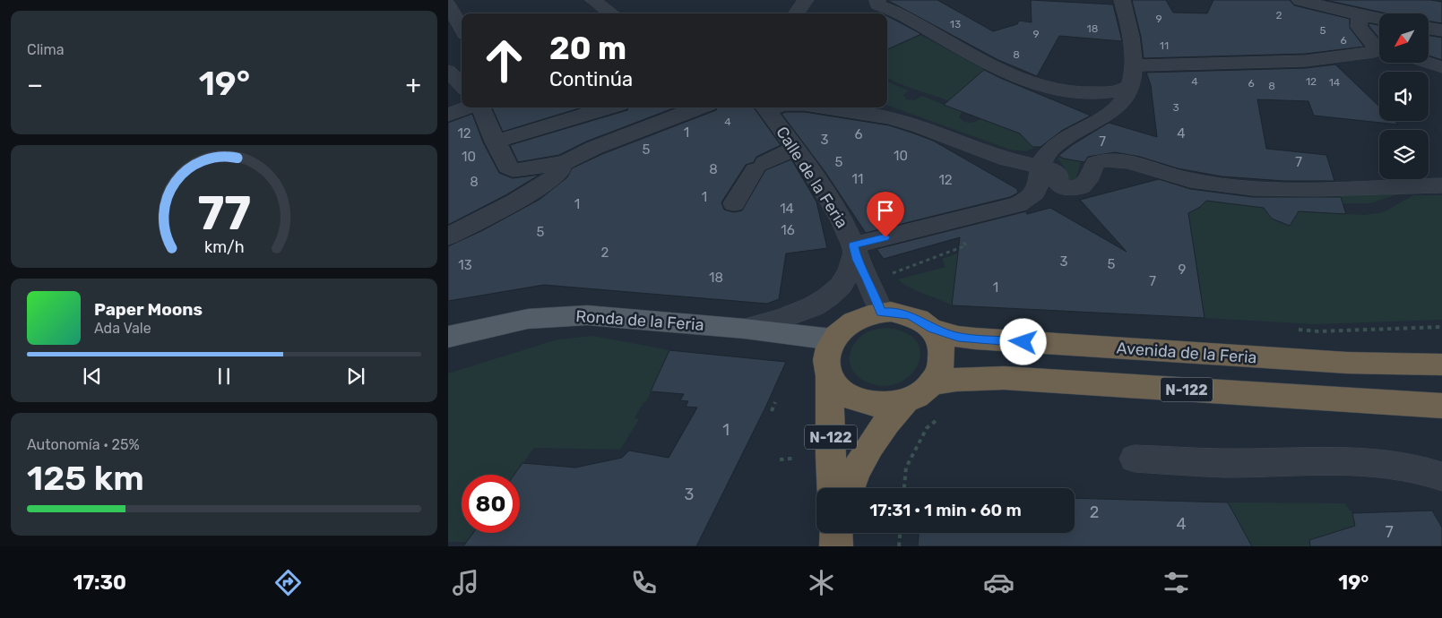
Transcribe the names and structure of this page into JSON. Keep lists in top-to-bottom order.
{
  "streets": {
    "highway": ["Avenida de la Feria", "N-122"],
    "main road": ["Ronda de la Feria"],
    "street": ["Calle de la Feria"]
  },
  "crossings": [
    ["Calle de la Feria", "Ronda de la Feria"],
    ["Calle de la Feria", "Avenida de la Feria"],
    ["Calle de la Feria", "N-122"],
    ["Ronda de la Feria", "Avenida de la Feria"],
    ["Ronda de la Feria", "N-122"],
    ["Avenida de la Feria", "N-122"]
  ],
  "house_numbers": [
    "2",
    "9",
    "13",
    "18",
    "5",
    "9",
    "6",
    "11",
    "8",
    "4",
    "12",
    "14",
    "6",
    "8",
    "3",
    "4",
    "1",
    "12",
    "4",
    "6",
    "3",
    "7",
    "5",
    "10",
    "10",
    "5",
    "7",
    "8",
    "11",
    "12",
    "8",
    "1",
    "1",
    "14",
    "16",
    "5",
    "2",
    "3",
    "5",
    "13",
    "9",
    "18",
    "7",
    "1",
    "1",
    "3",
    "2",
    "4",
    "7"
  ],
  "north": "bottom left",
  "page": {
    "tile": [
      "Clima",
      ["Autonomía · 25%", "125 km"]
    ],
    "turn": ["20 m", "Continúa"],
    "heat": ["−", "19°", "+"],
    "song": ["Paper Moons", "Ada Vale"],
    "limit": "80",
    "trip": "17:31 · 1 min · 60 m",
    "tabs": ["17:30", "19°"],
    "gauge": ["77", "km/h"]
  }
}
